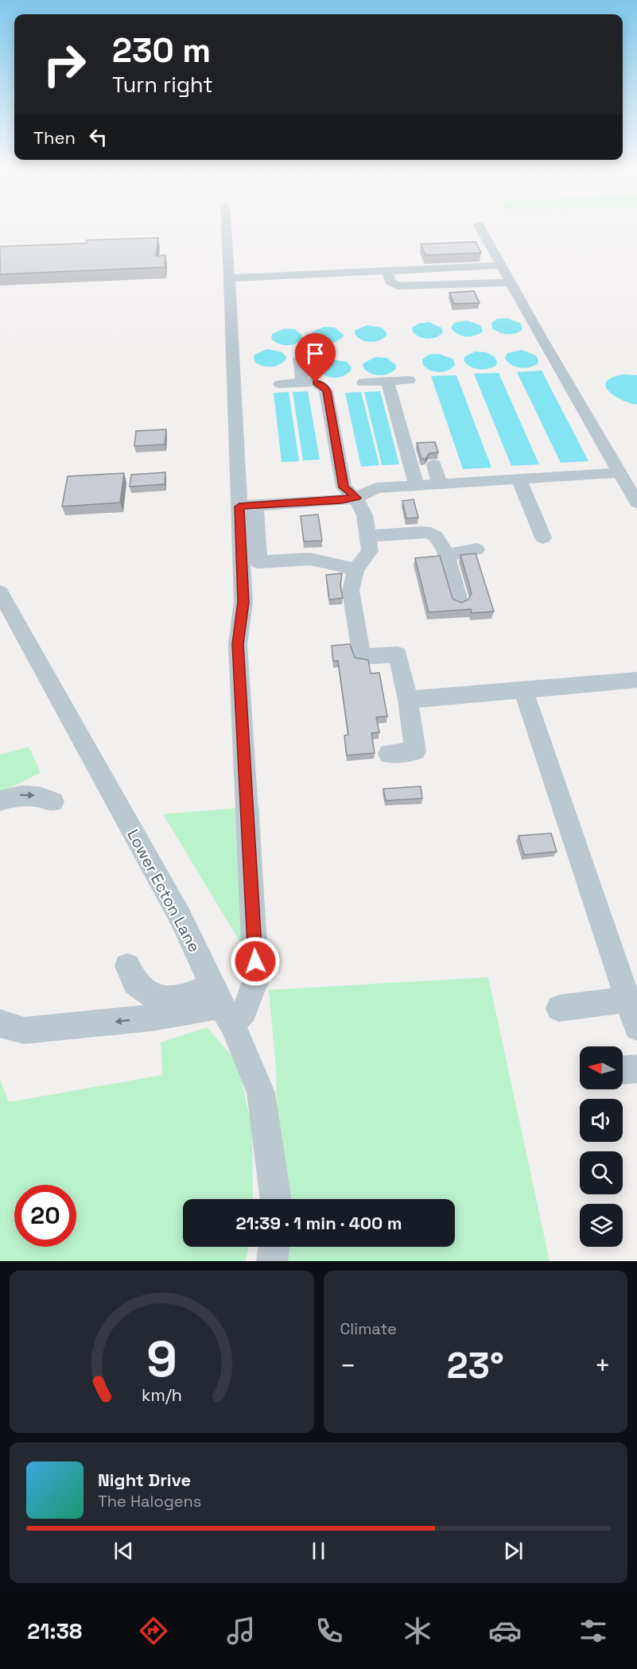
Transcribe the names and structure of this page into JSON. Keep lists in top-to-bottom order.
{
  "streets": {
    "street": ["Lower Ecton Lane"]
  },
  "north": "left",
  "page": {
    "turn": ["230 m", "Turn right"],
    "then": "Then",
    "limit": "20",
    "trip": "21:39 · 1 min · 400 m",
    "tile": "Climate",
    "heat": ["−", "23°", "+"],
    "song": ["Night Drive", "The Halogens"],
    "tabs": "21:38",
    "gauge": ["9", "km/h"]
  }
}
